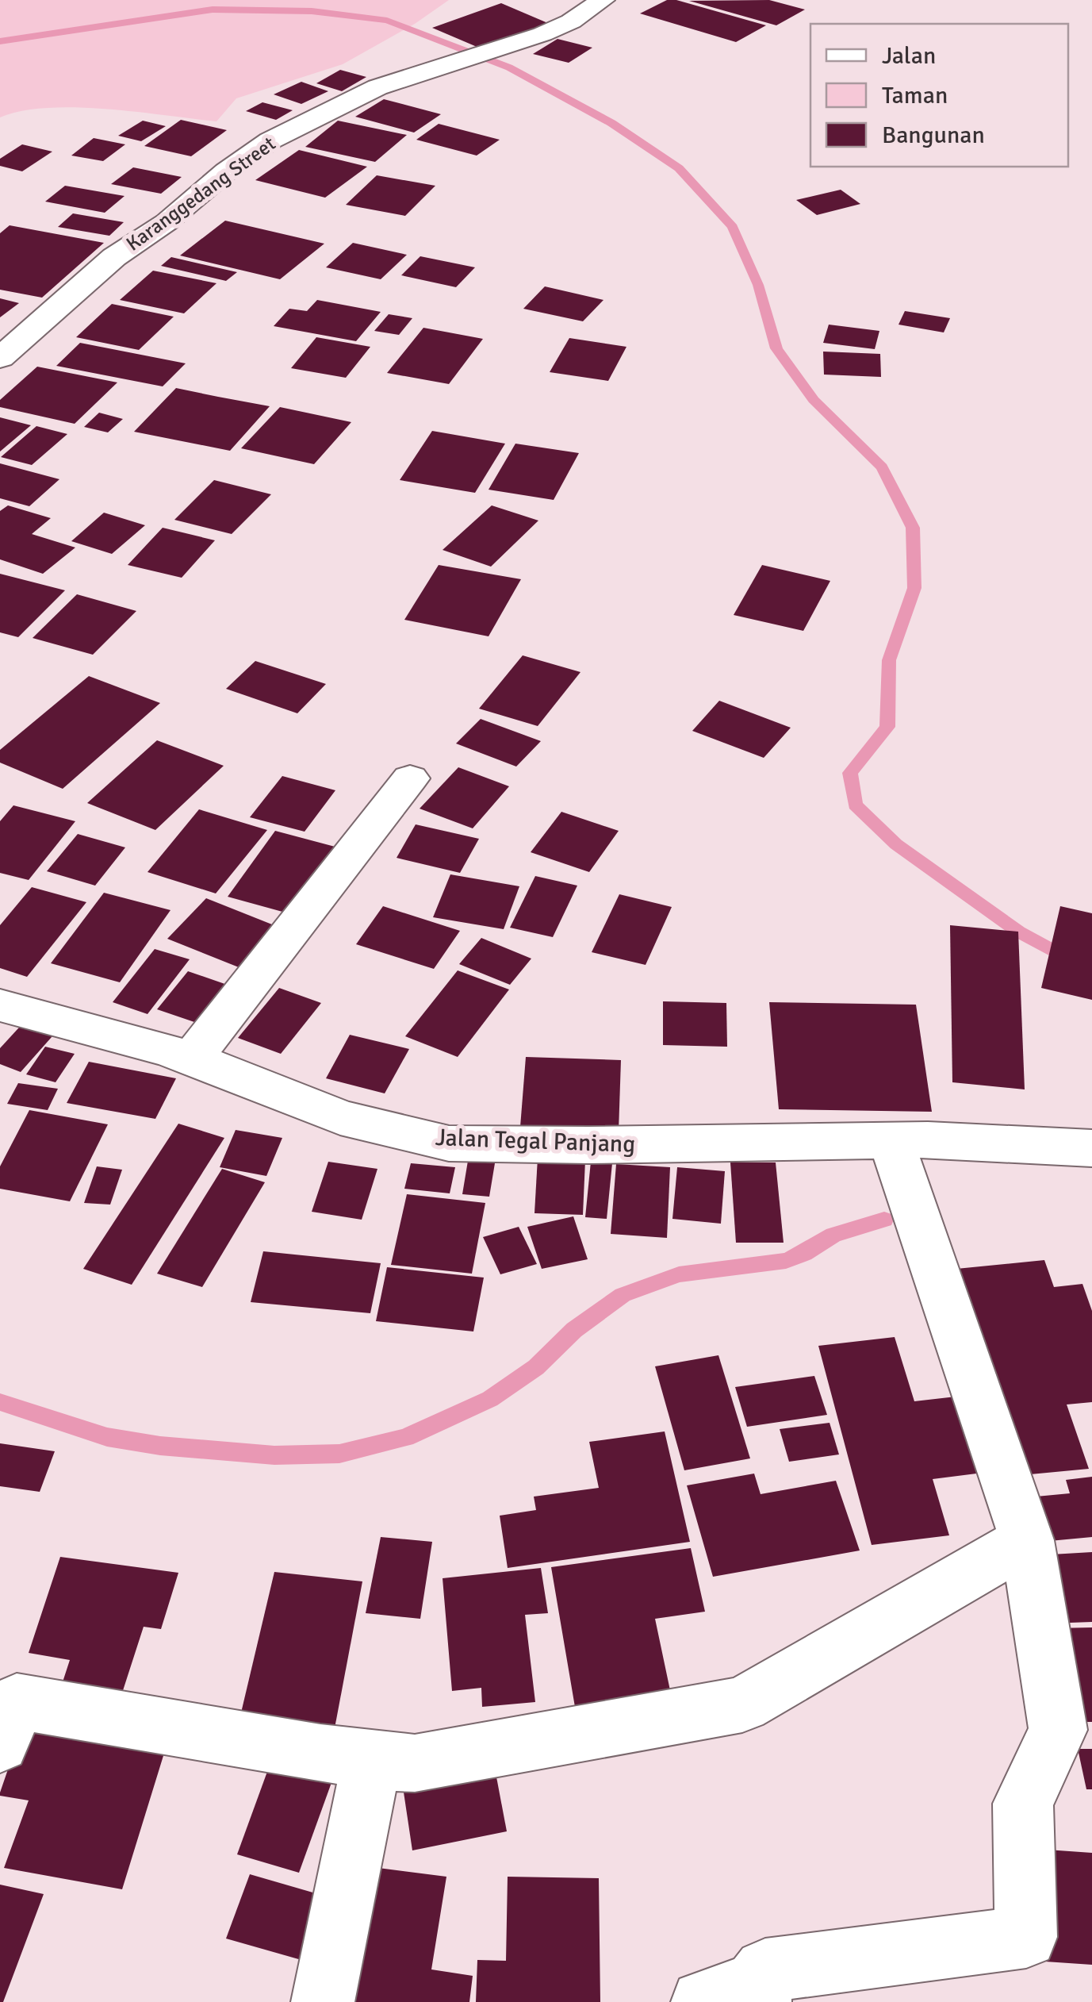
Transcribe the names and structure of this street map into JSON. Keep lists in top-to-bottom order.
{
  "streets": {
    "street": ["Karanggedang Street", "Jalan Tegal Panjang"]
  },
  "legend": ["Jalan", "Taman", "Bangunan"]
}
